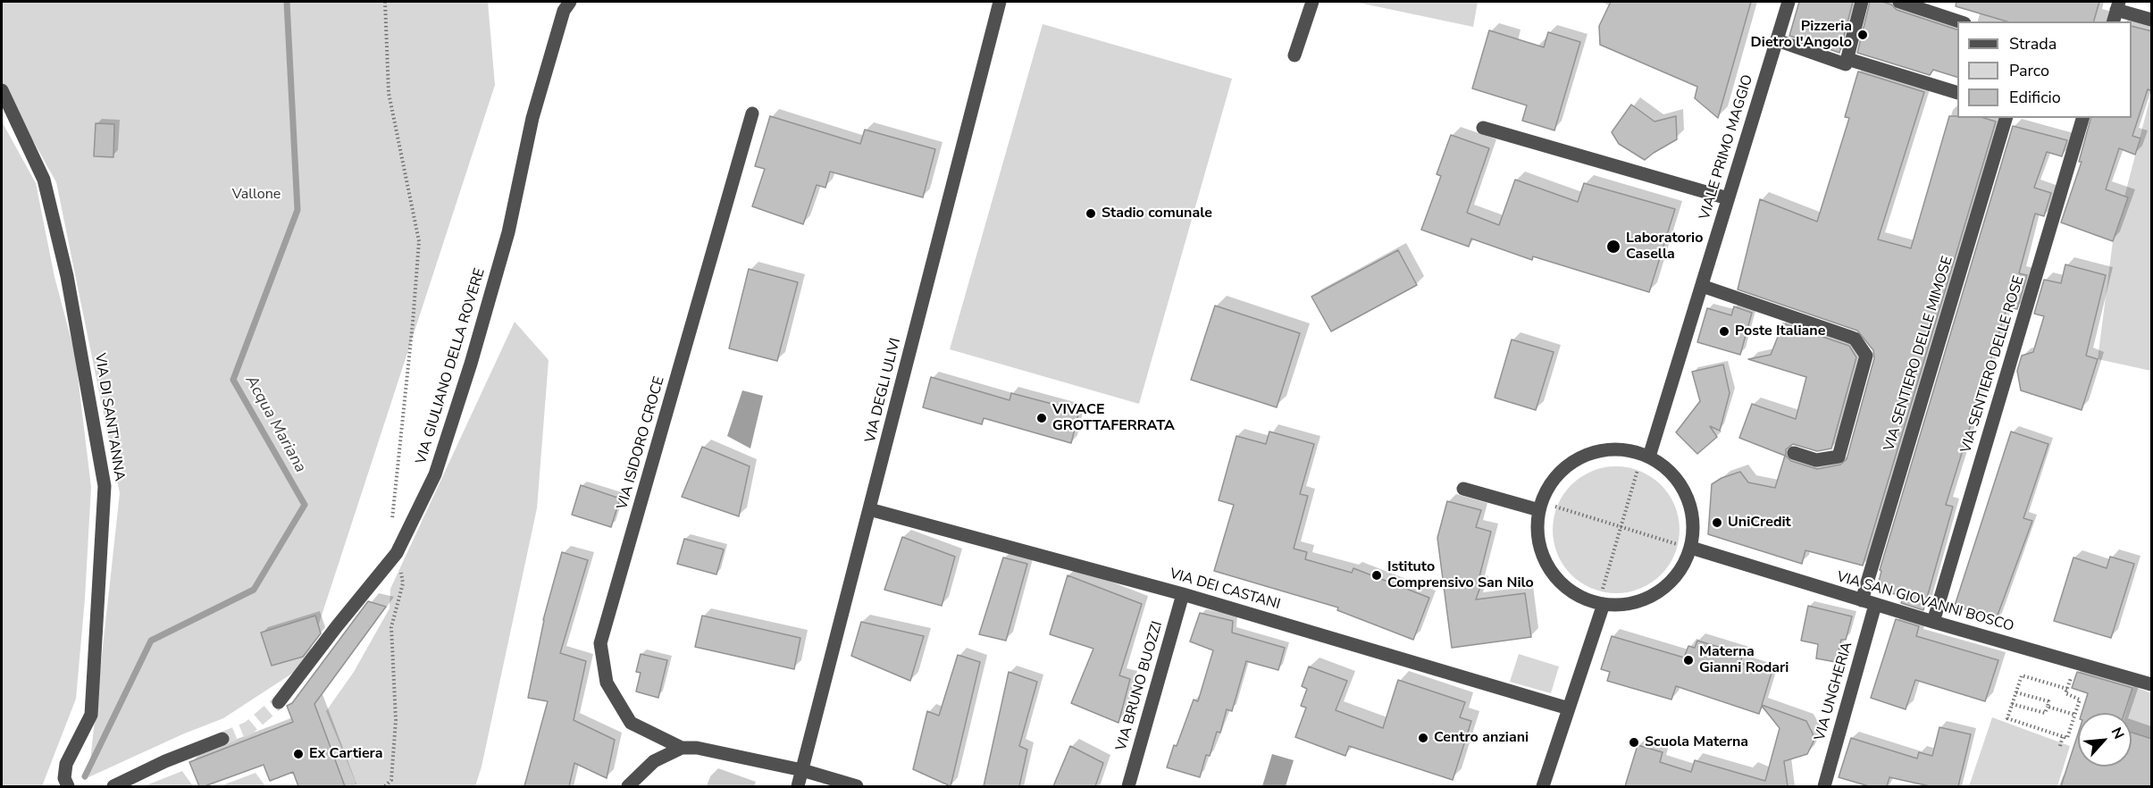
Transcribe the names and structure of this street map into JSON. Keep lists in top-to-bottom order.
{
  "streets": {
    "street": [
      "VIALE PRIMO MAGGIO",
      "VIA SENTIERO DELLE MIMOSE",
      "VIA SENTIERO DELLE ROSE",
      "VIA GIULIANO DELLA ROVERE",
      "VIA DEGLI ULIVI",
      "VIA DI SANT'ANNA",
      "VIA ISIDORO CROCE",
      "VIA DEI CASTANI",
      "VIA SAN GIOVANNI BOSCO",
      "VIA BRUNO BUOZZI",
      "VIA UNGHERIA"
    ]
  },
  "crossings": [
    ["VIA SENTIERO DELLE MIMOSE", "VIA SAN GIOVANNI BOSCO"],
    ["VIA SENTIERO DELLE ROSE", "VIA SAN GIOVANNI BOSCO"],
    ["VIA DEGLI ULIVI", "VIA DEI CASTANI"],
    ["VIA DEI CASTANI", "VIA BRUNO BUOZZI"],
    ["VIA SAN GIOVANNI BOSCO", "VIA UNGHERIA"]
  ],
  "water": ["Acqua Mariana"],
  "parks": ["Vallone"],
  "places": [
    "Pizzeria Dietro l'Angolo",
    "Stadio comunale",
    "Laboratorio Casella",
    "Poste Italiane",
    "VIVACE GROTTAFERRATA",
    "UniCredit",
    "Istituto Comprensivo San Nilo",
    "Materna Gianni Rodari",
    "Centro anziani",
    "Scuola Materna",
    "Ex Cartiera"
  ],
  "legend": ["Strada", "Parco", "Edificio"],
  "north": "top right"
}
